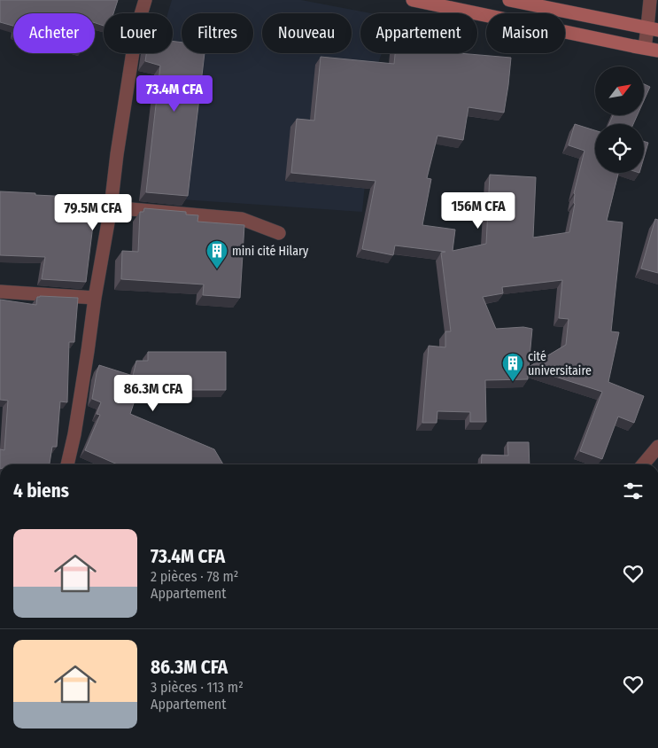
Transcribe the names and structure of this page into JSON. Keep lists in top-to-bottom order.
{
  "places": {
    "building": ["mini cité Hilary", "cité universitaire"]
  },
  "north": "top right",
  "page": {
    "chip": [
      "Acheter",
      "Louer",
      "Filtres",
      "Nouveau",
      "Appartement",
      "Maison"
    ],
    "price": [
      "73.4M CFA",
      "156M CFA",
      "79.5M CFA",
      "86.3M CFA"
    ],
    "heading": "4 biens",
    "list": [
      {
        "name": "73.4M CFA",
        "note": "2 pièces · 78 m² · Appartement"
      },
      {
        "name": "86.3M CFA",
        "note": "3 pièces · 113 m² · Appartement"
      }
    ]
  }
}
